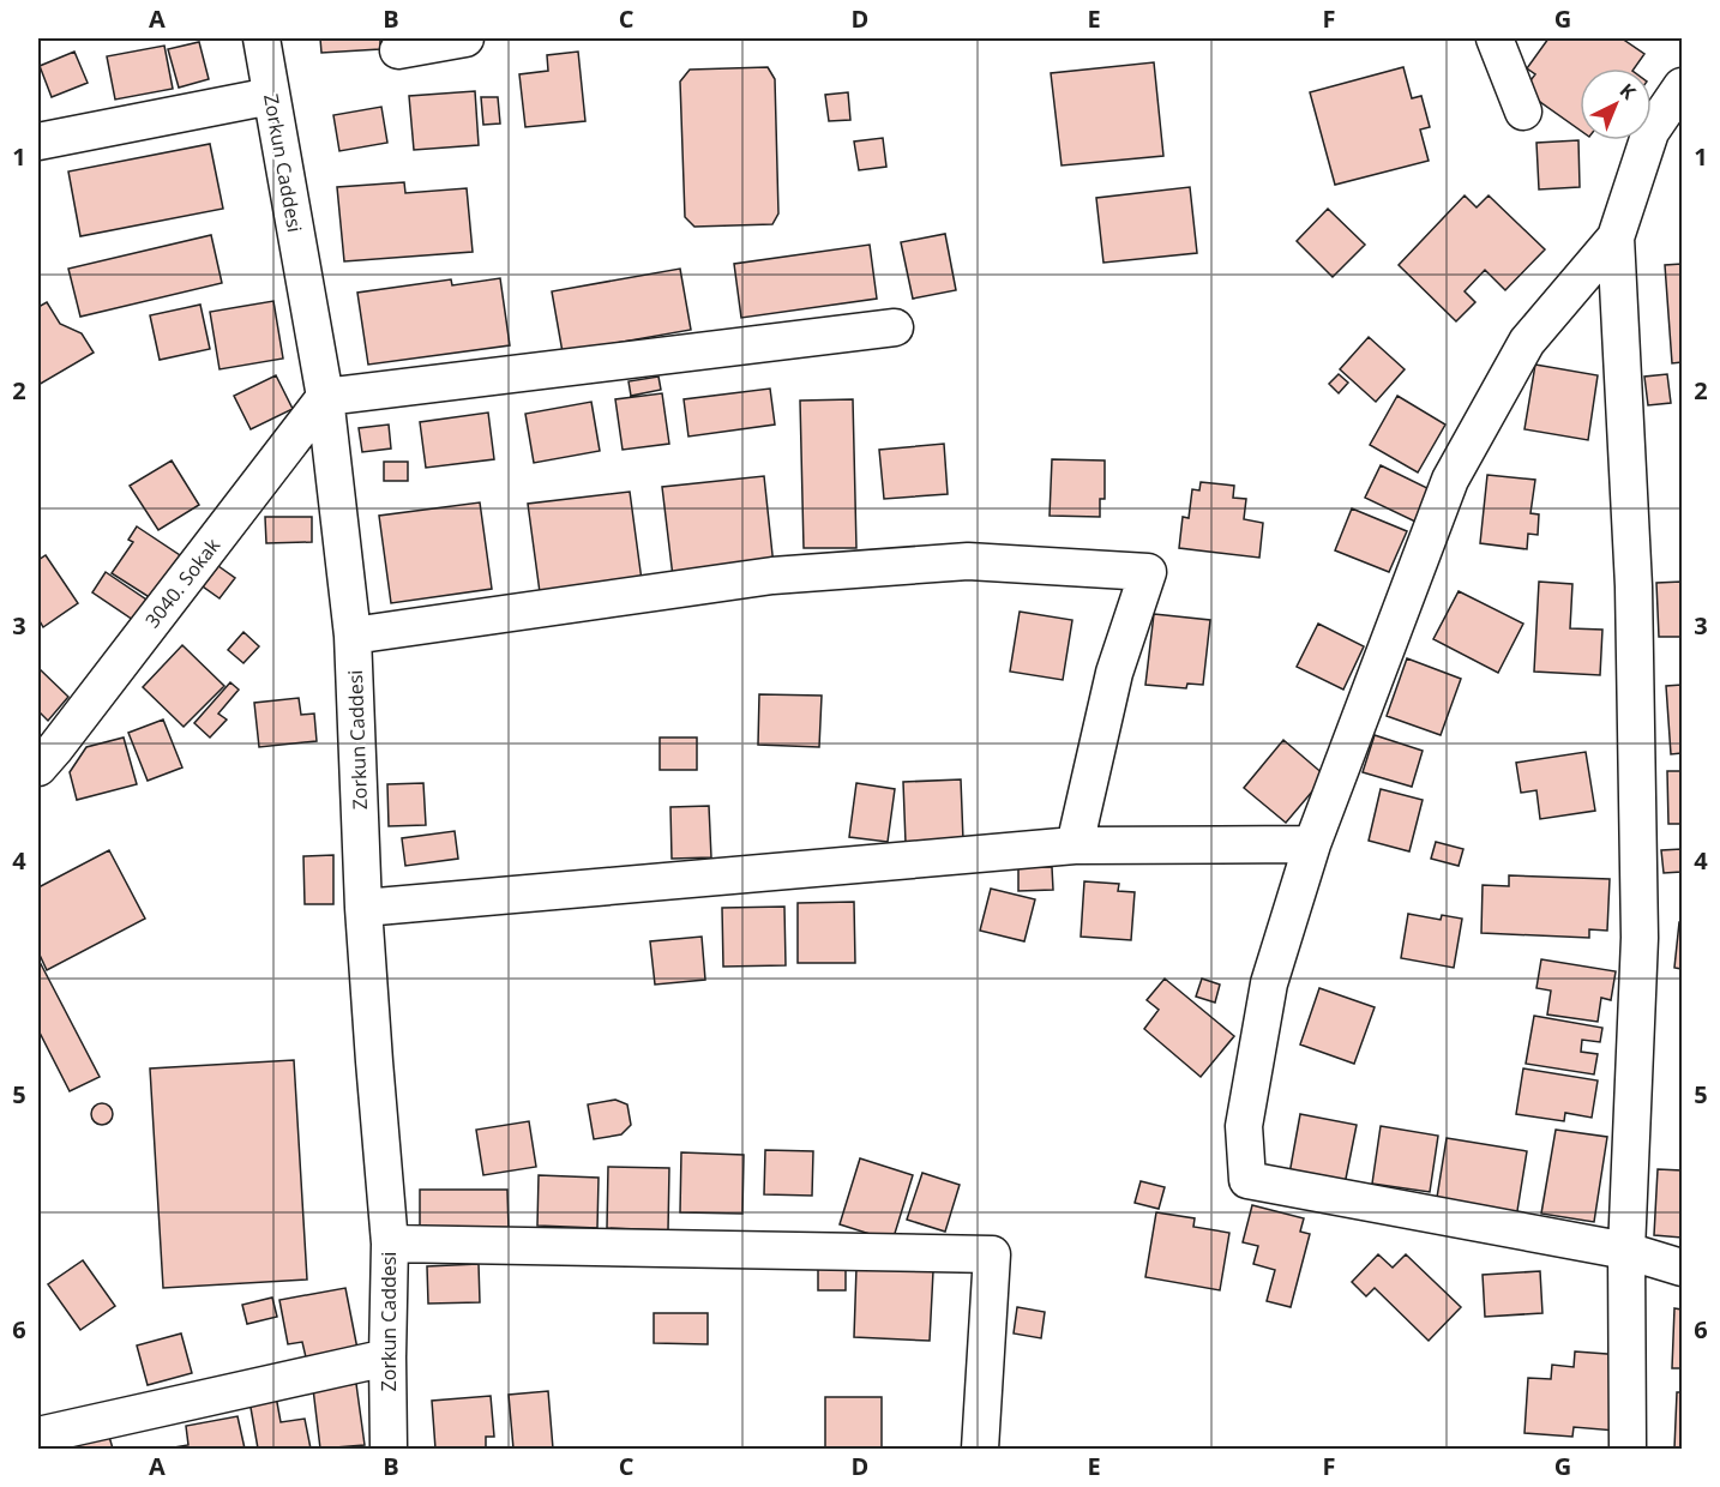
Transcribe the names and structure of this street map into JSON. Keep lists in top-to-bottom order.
{
  "streets": {
    "street": ["Zorkun Caddesi", "3040. Sokak"]
  },
  "crossings": [
    ["Zorkun Caddesi", "3040. Sokak"]
  ],
  "north": "top right",
  "grid": {
    "columns": [
      "A",
      "B",
      "C",
      "D",
      "E",
      "F",
      "G"
    ],
    "rows": [
      "1",
      "2",
      "3",
      "4",
      "5",
      "6"
    ]
  }
}
